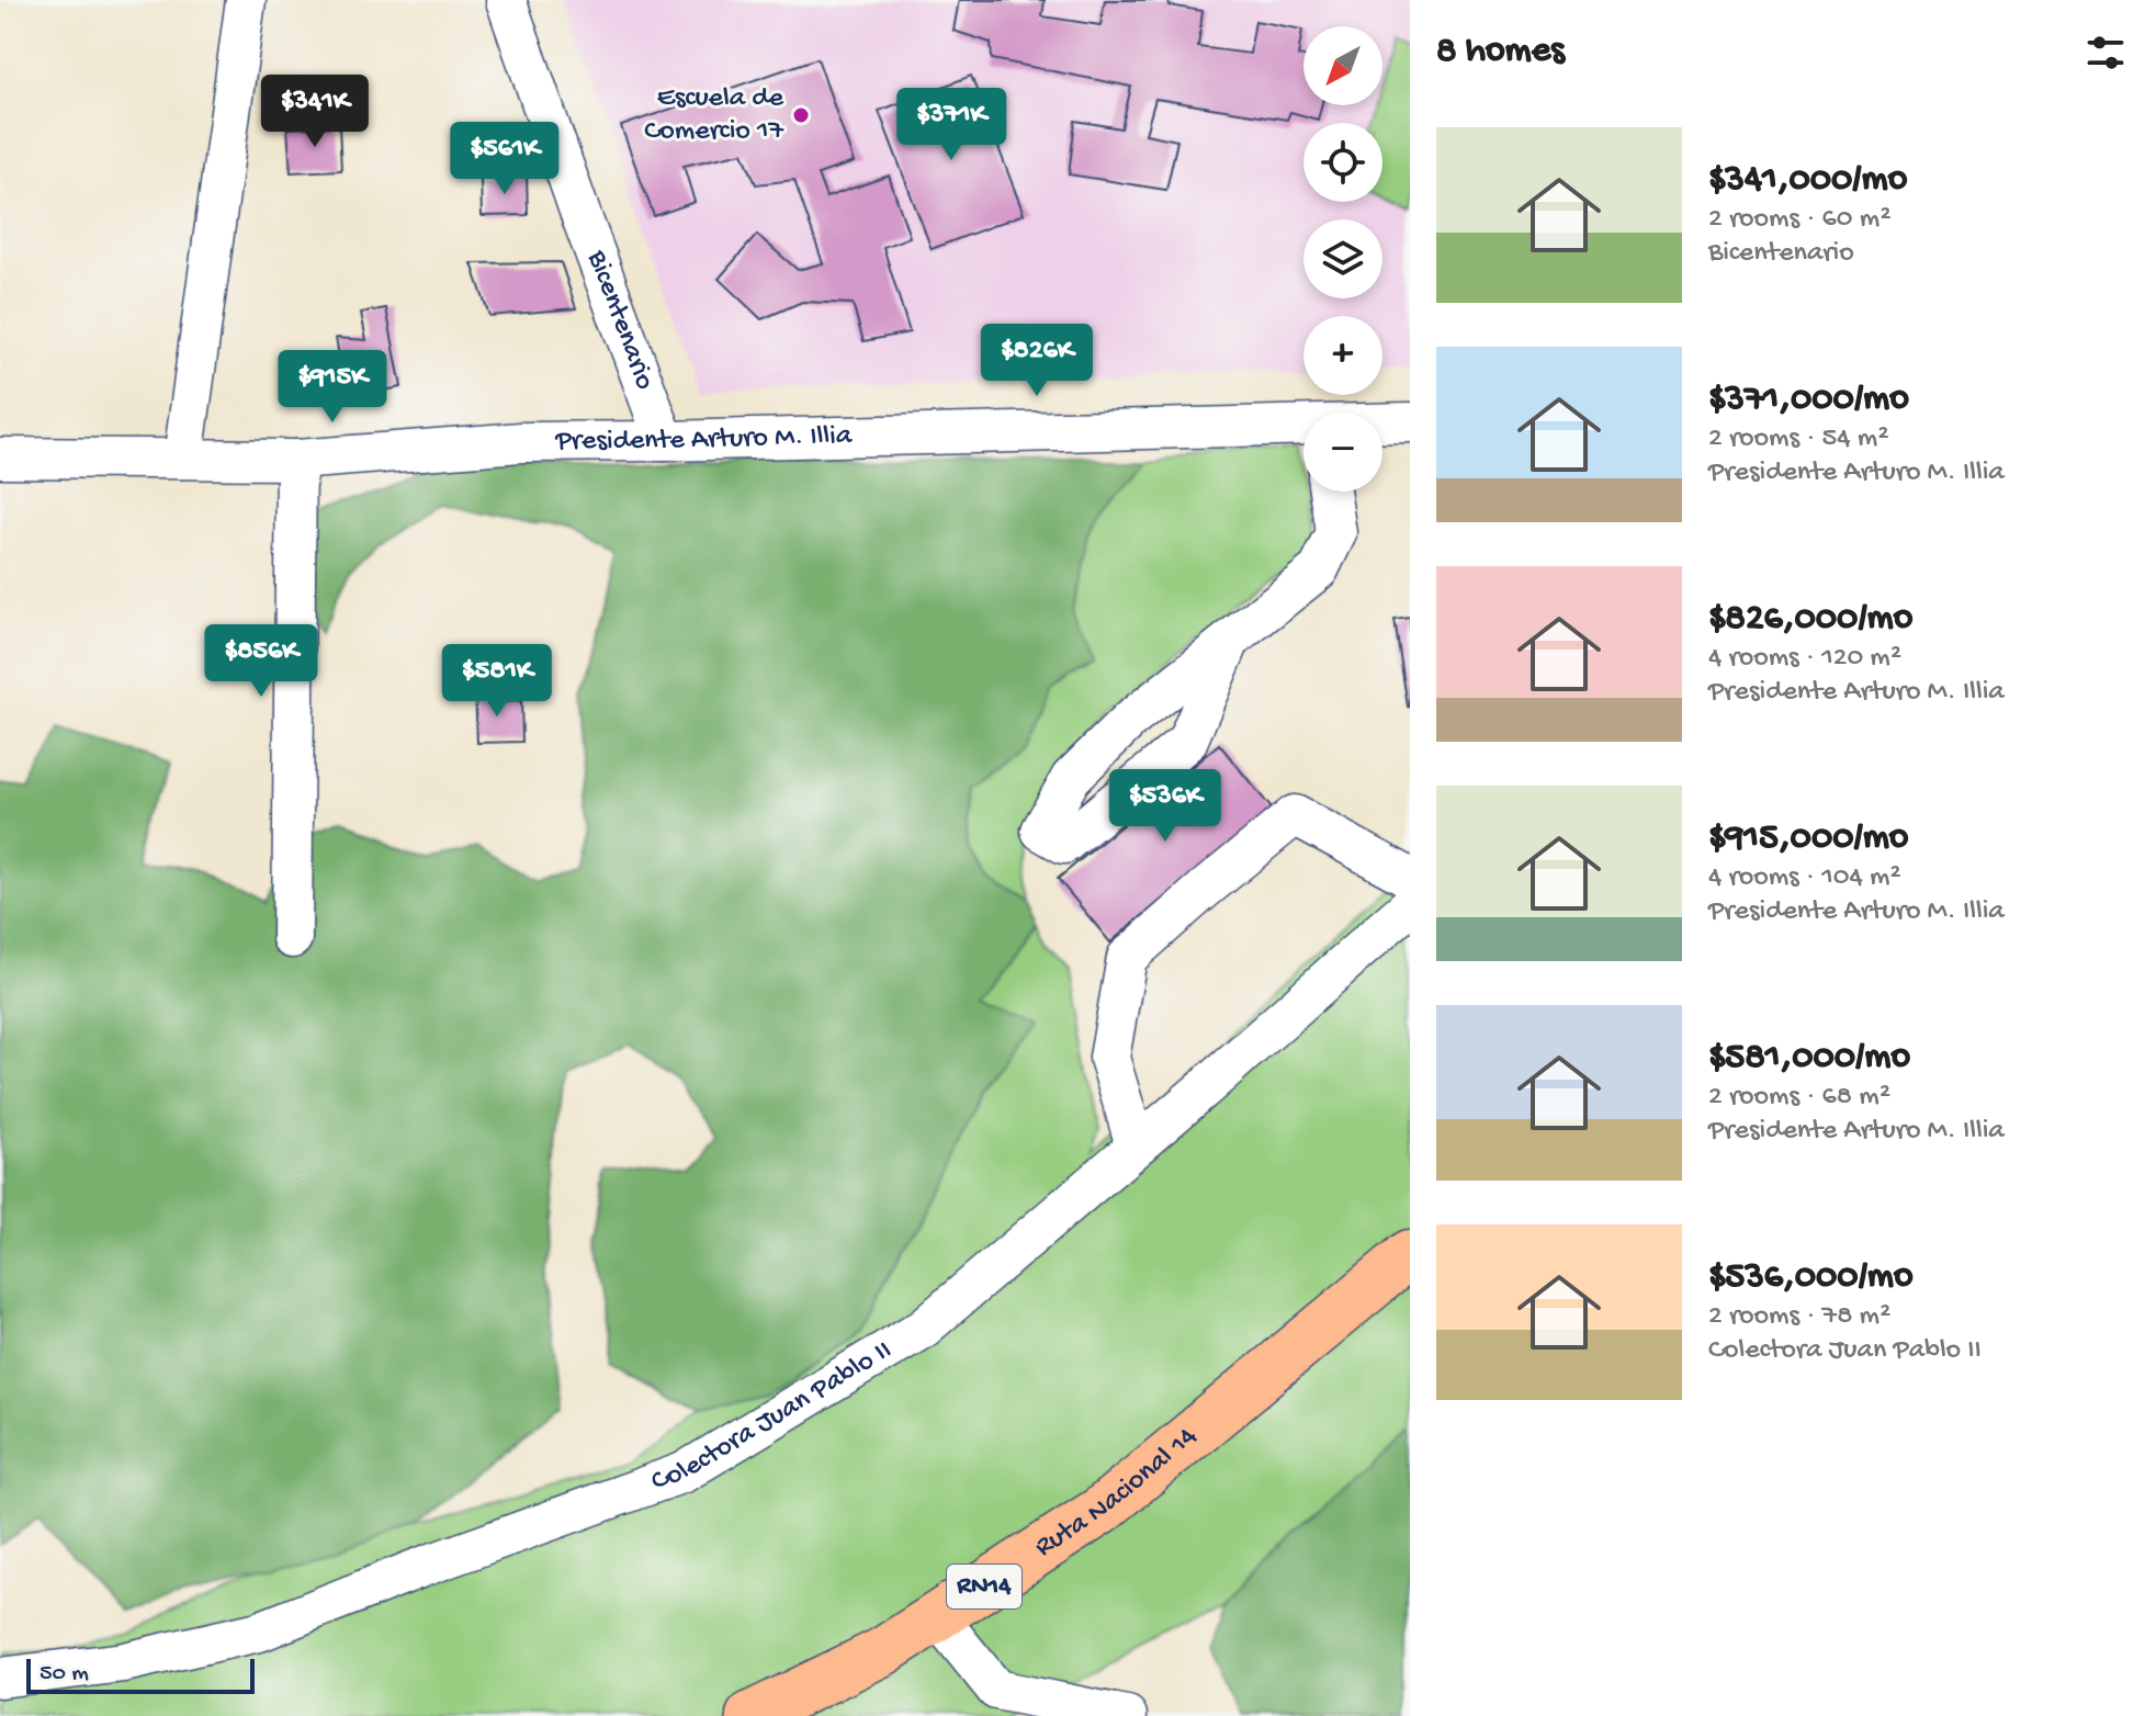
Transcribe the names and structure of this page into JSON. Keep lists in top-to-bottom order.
{
  "streets": {
    "highway": ["Ruta Nacional 14", "RN14"],
    "street": ["Bicentenario", "Presidente Arturo M. Illia", "Colectora Juan Pablo II"]
  },
  "crossings": [
    ["Bicentenario", "Presidente Arturo M. Illia"]
  ],
  "places": ["Escuela de Comercio 17"],
  "scale_bar": "50 m",
  "north": "bottom left",
  "page": {
    "heading": "8 homes",
    "map_buttons": ["+", "−"],
    "price": [
      "$341K",
      "$371K",
      "$561K",
      "$826K",
      "$915K",
      "$856K",
      "$581K",
      "$536K"
    ],
    "list": [
      {
        "name": "$341,000/mo",
        "note": "2 rooms · 60 m² · Bicentenario"
      },
      {
        "name": "$371,000/mo",
        "note": "2 rooms · 54 m² · Presidente Arturo M. Illia"
      },
      {
        "name": "$826,000/mo",
        "note": "4 rooms · 120 m² · Presidente Arturo M. Illia"
      },
      {
        "name": "$915,000/mo",
        "note": "4 rooms · 104 m² · Presidente Arturo M. Illia"
      },
      {
        "name": "$581,000/mo",
        "note": "2 rooms · 68 m² · Presidente Arturo M. Illia"
      },
      {
        "name": "$536,000/mo",
        "note": "2 rooms · 78 m² · Colectora Juan Pablo II"
      }
    ],
    "scale": "50 m"
  }
}
